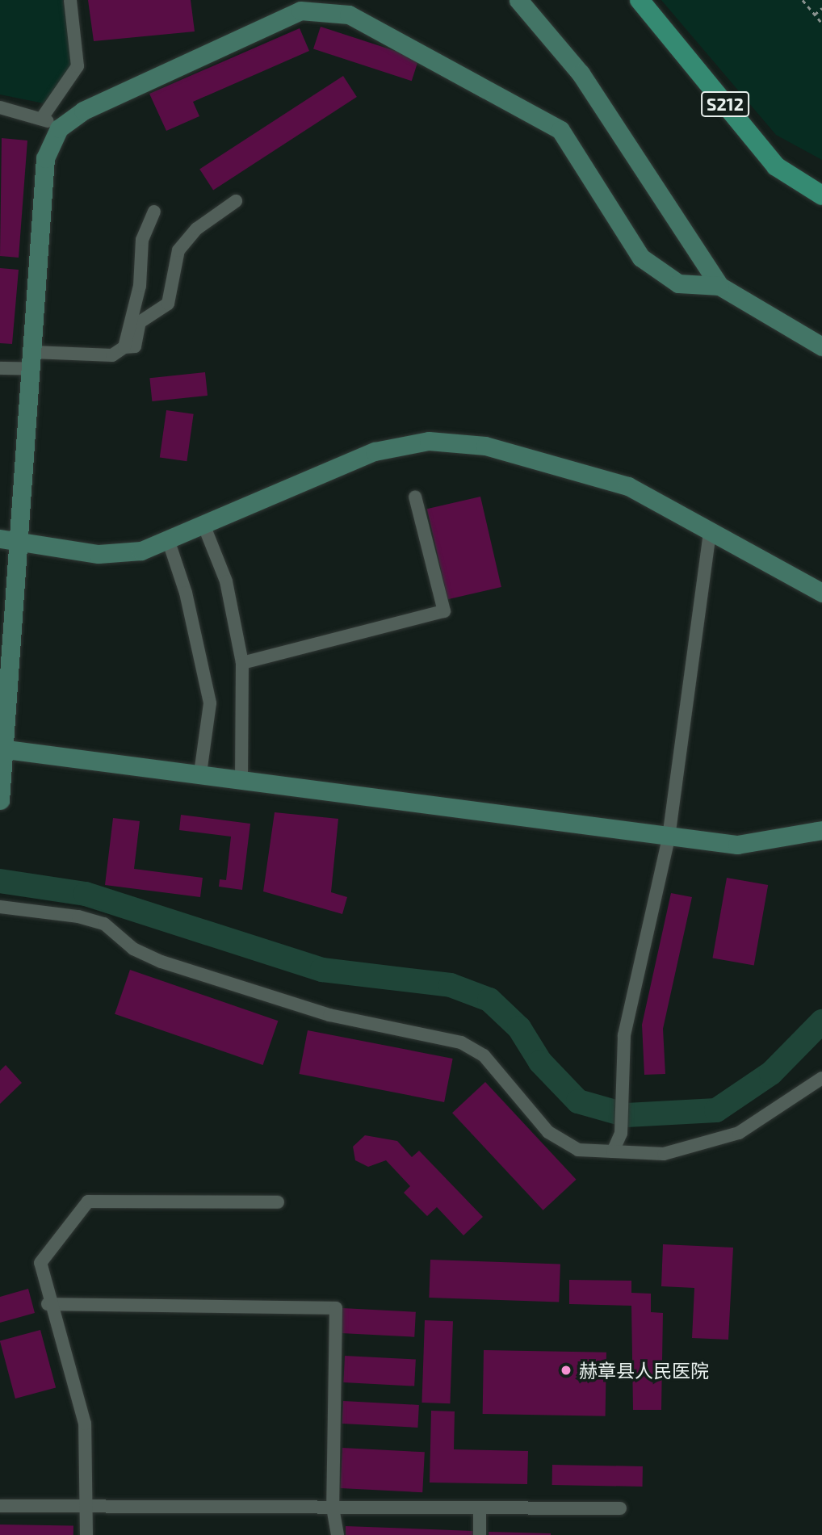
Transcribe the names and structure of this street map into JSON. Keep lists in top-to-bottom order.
{
  "streets": {
    "main road": ["S212"]
  },
  "places": ["赫章县人民医院"]
}
